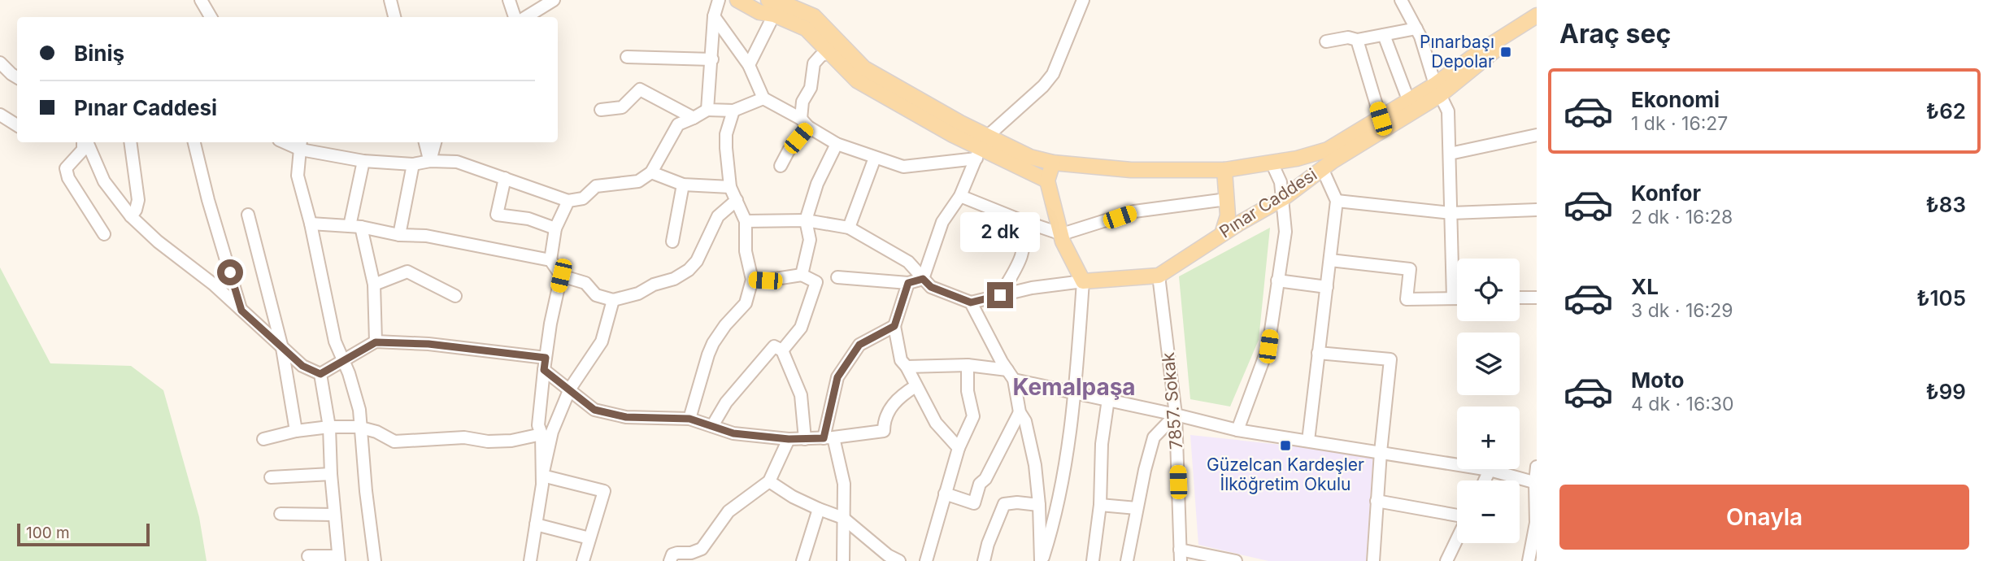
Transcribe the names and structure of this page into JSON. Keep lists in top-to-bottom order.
{
  "streets": {
    "main road": ["Pınar Caddesi"],
    "street": ["7857. Sokak"]
  },
  "crossings": [
    ["Pınar Caddesi", "7857. Sokak"]
  ],
  "districts": ["Kemalpaşa"],
  "places": {
    "transit": ["Pınarbaşı Depolar", "Güzelcan Kardeşler İlköğretim Okulu"]
  },
  "scale_bar": "100 m",
  "page": {
    "heading": "Araç seç",
    "banner": ["Biniş", "Pınar Caddesi"],
    "list": [
      {
        "name": "Ekonomi",
        "note": "1 dk · 16:27",
        "value": "₺62"
      },
      {
        "name": "Konfor",
        "note": "2 dk · 16:28",
        "value": "₺83"
      },
      {
        "name": "XL",
        "note": "3 dk · 16:29",
        "value": "₺105"
      },
      {
        "name": "Moto",
        "note": "4 dk · 16:30",
        "value": "₺99"
      }
    ],
    "bubble": "2 dk",
    "map_buttons": ["+", "−"],
    "buttons": "Onayla",
    "scale": "100 m"
  }
}
